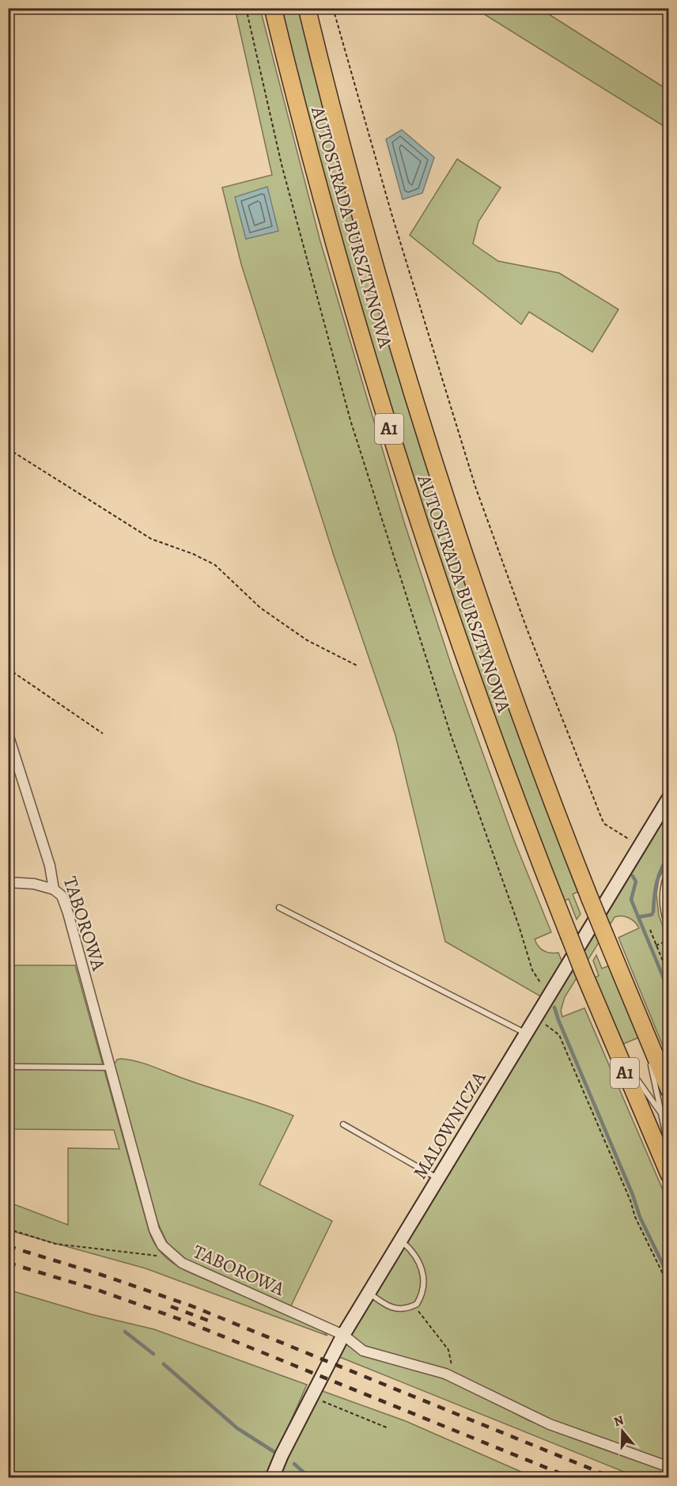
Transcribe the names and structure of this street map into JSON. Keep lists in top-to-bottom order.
{
  "streets": {
    "highway": ["AUTOSTRADA BURSZTYNOWA", "A1"],
    "street": ["TABOROWA", "MALOWNICZA"]
  },
  "crossings": [
    ["TABOROWA", "MALOWNICZA"]
  ],
  "north": "top"
}
